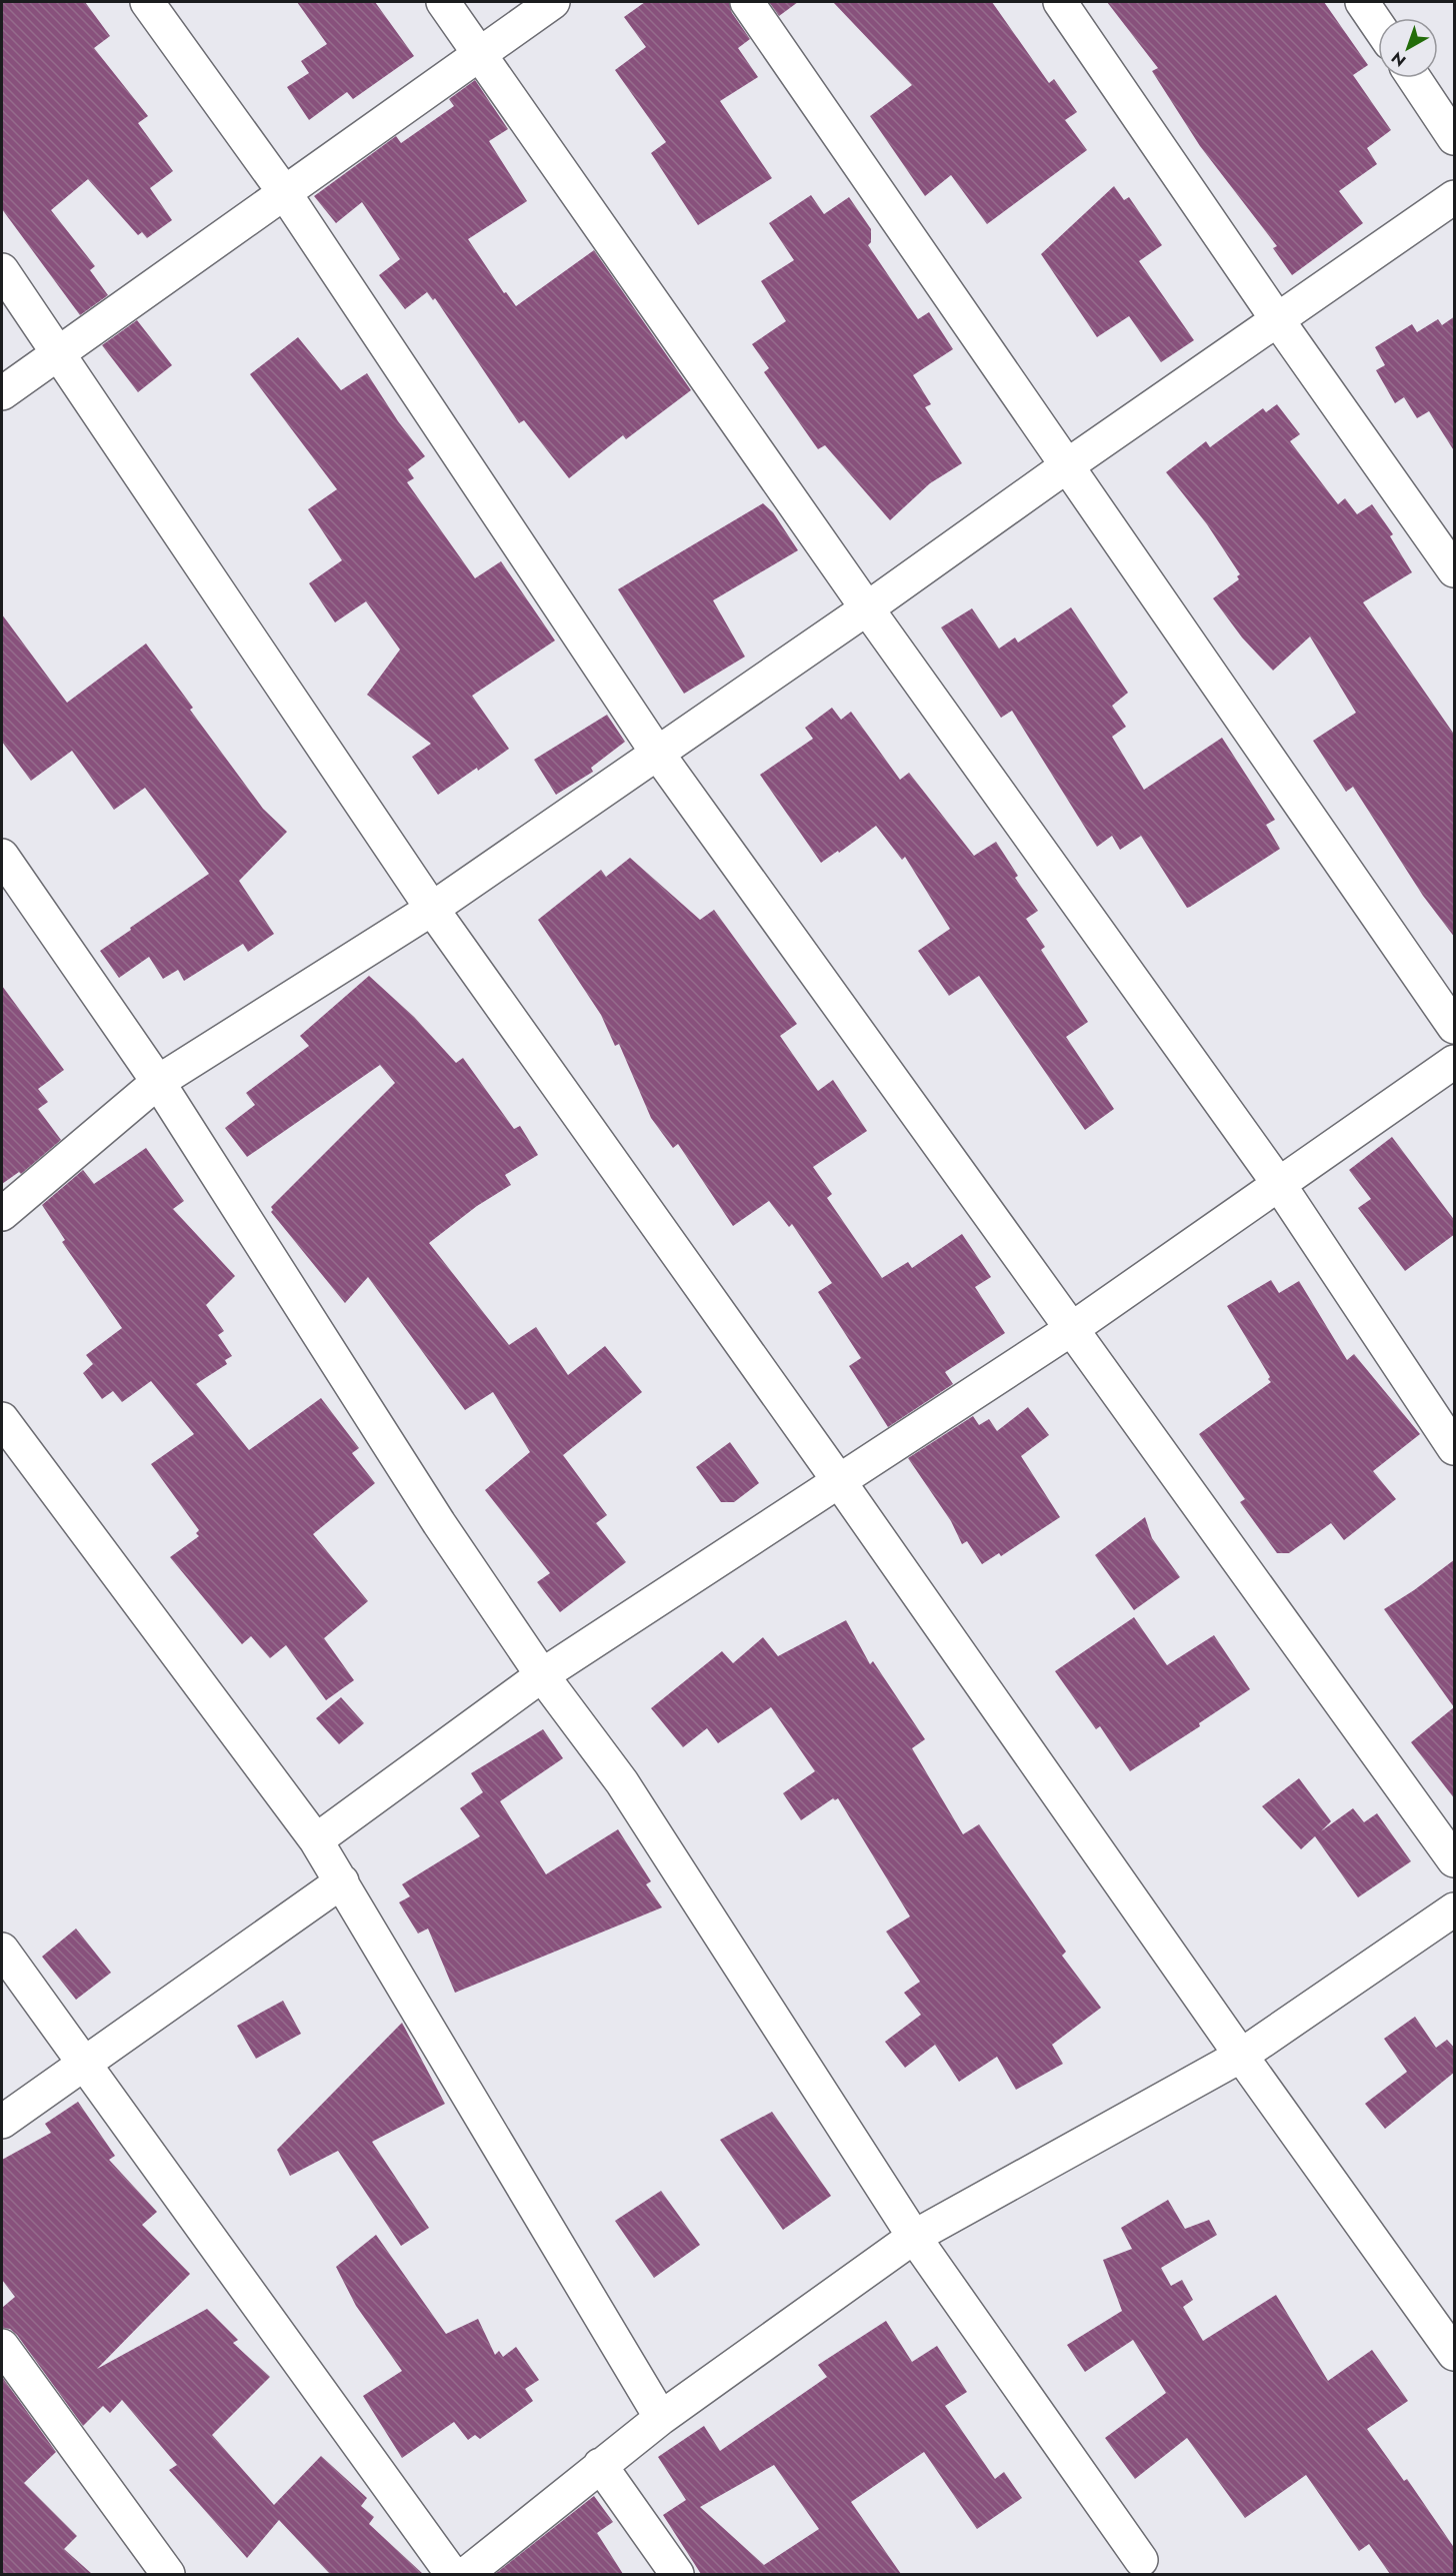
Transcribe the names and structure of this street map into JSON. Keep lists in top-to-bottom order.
{
  "north": "bottom left"
}
